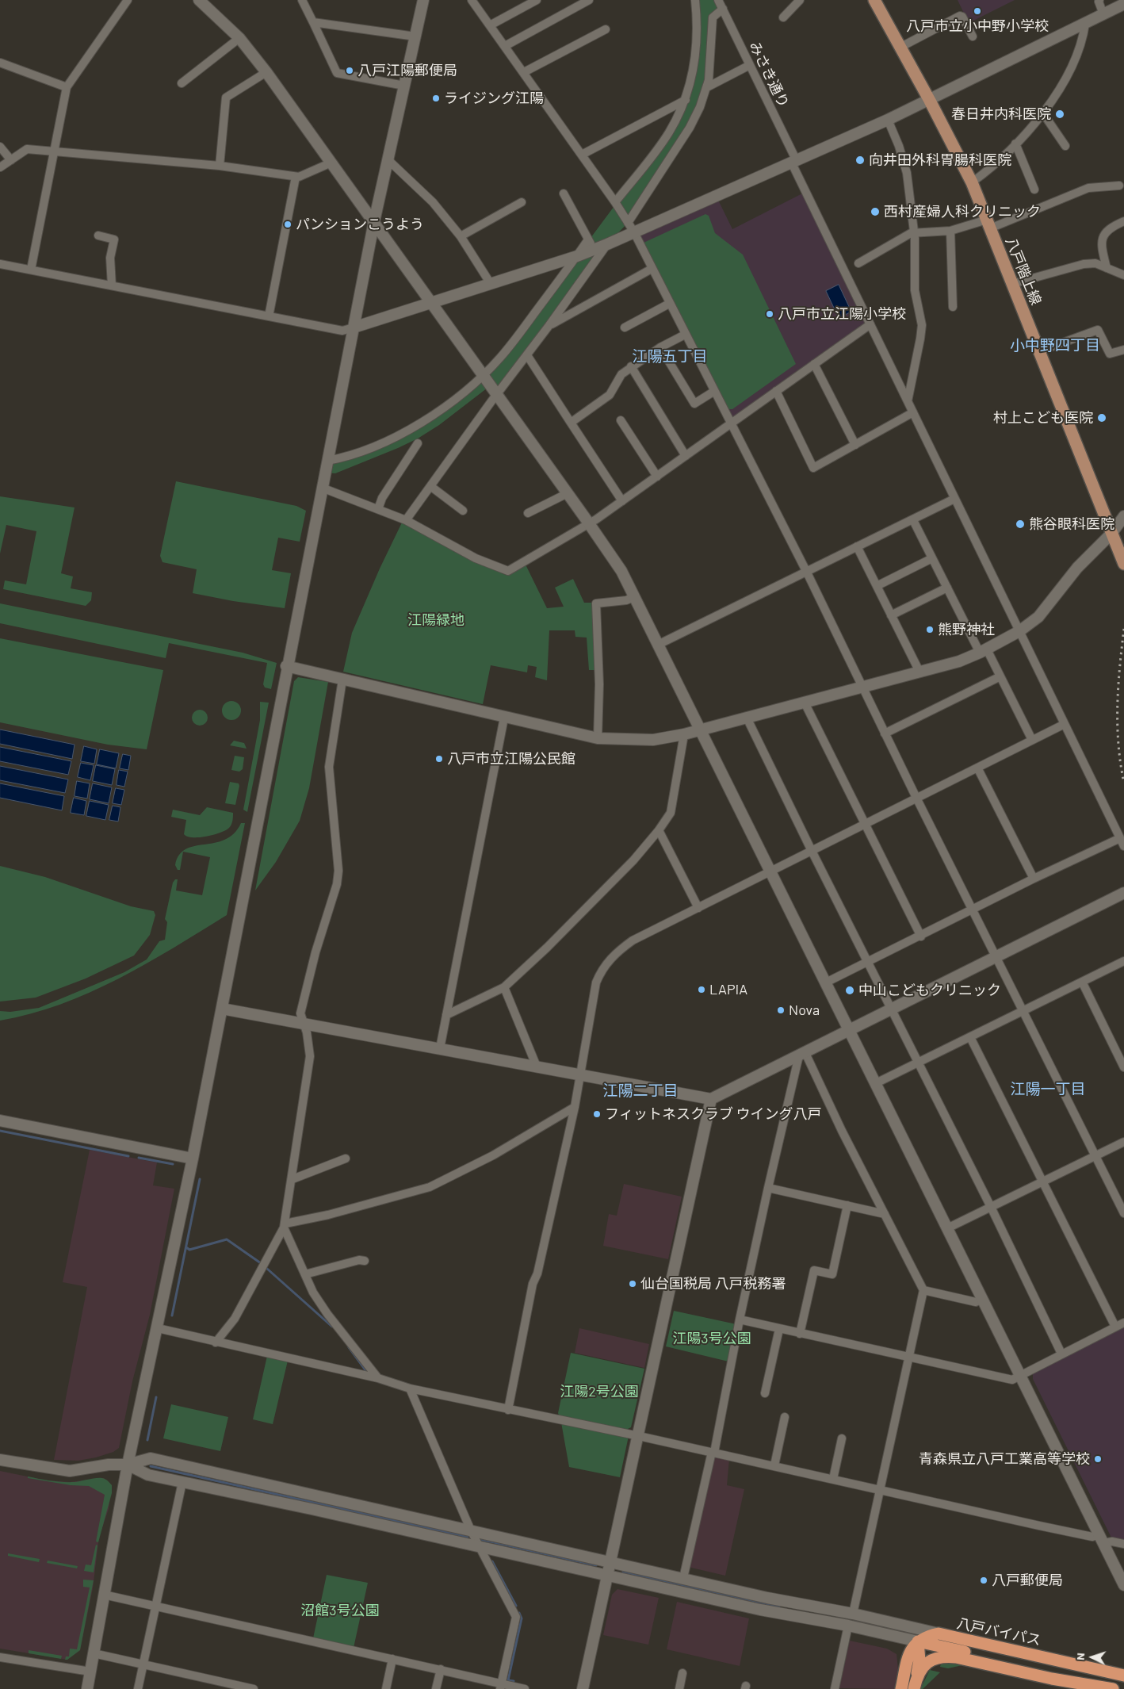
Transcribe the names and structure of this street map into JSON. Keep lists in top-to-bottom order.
{
  "streets": {
    "highway": ["八戸バイパス"],
    "main road": ["八戸階上線"],
    "street": ["みさき通り"]
  },
  "districts": [
    "小中野四丁目",
    "江陽五丁目",
    "江陽一丁目",
    "江陽二丁目"
  ],
  "parks": [
    "江陽緑地",
    "江陽3号公園",
    "江陽2号公園",
    "沼館3号公園"
  ],
  "places": [
    "八戸市立小中野小学校",
    "八戸江陽郵便局",
    "ライジング江陽",
    "春日井内科医院",
    "向井田外科胃腸科医院",
    "西村産婦人科クリニック",
    "パンションこうよう",
    "八戸市立江陽小学校",
    "村上こども医院",
    "熊谷眼科医院",
    "熊野神社",
    "八戸市立江陽公民館",
    "LAPIA",
    "中山こどもクリニック",
    "Nova",
    "フィットネスクラブ ウイング八戸",
    "仙台国税局 八戸税務署",
    "青森県立八戸工業高等学校",
    "八戸郵便局"
  ],
  "north": "left"
}
